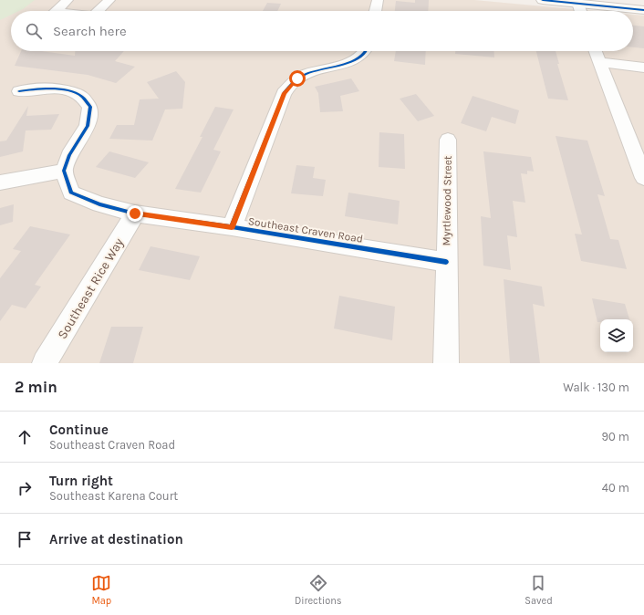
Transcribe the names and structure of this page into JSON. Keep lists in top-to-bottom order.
{
  "streets": {
    "street": ["Myrtlewood Street", "Southeast Craven Road", "Southeast Rice Way"]
  },
  "crossings": [
    ["Myrtlewood Street", "Southeast Craven Road"]
  ],
  "page": {
    "search": "Search here",
    "heading": ["2 min", "Walk · 130 m"],
    "list": [
      ["Continue", "Southeast Craven Road", "90 m"],
      ["Turn right", "Southeast Karena Court", "40 m"],
      "Arrive at destination"
    ],
    "nav": ["Map", "Directions", "Saved"]
  }
}
